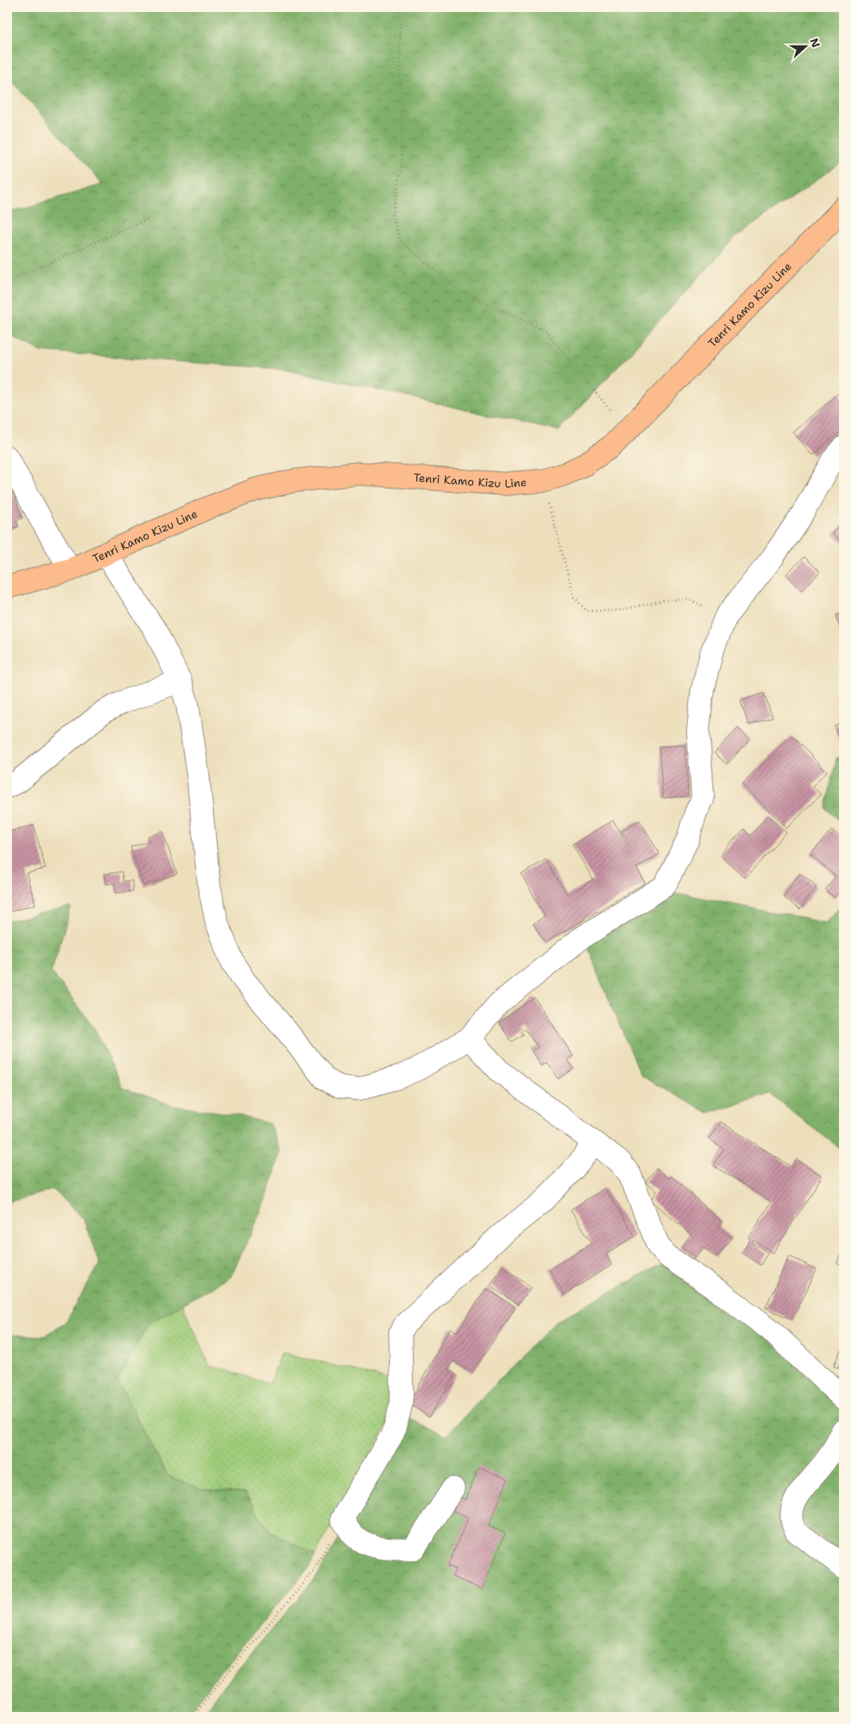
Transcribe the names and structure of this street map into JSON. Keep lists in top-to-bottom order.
{
  "streets": {
    "main road": ["Tenri Kamo Kizu Line"]
  },
  "north": "right"
}
